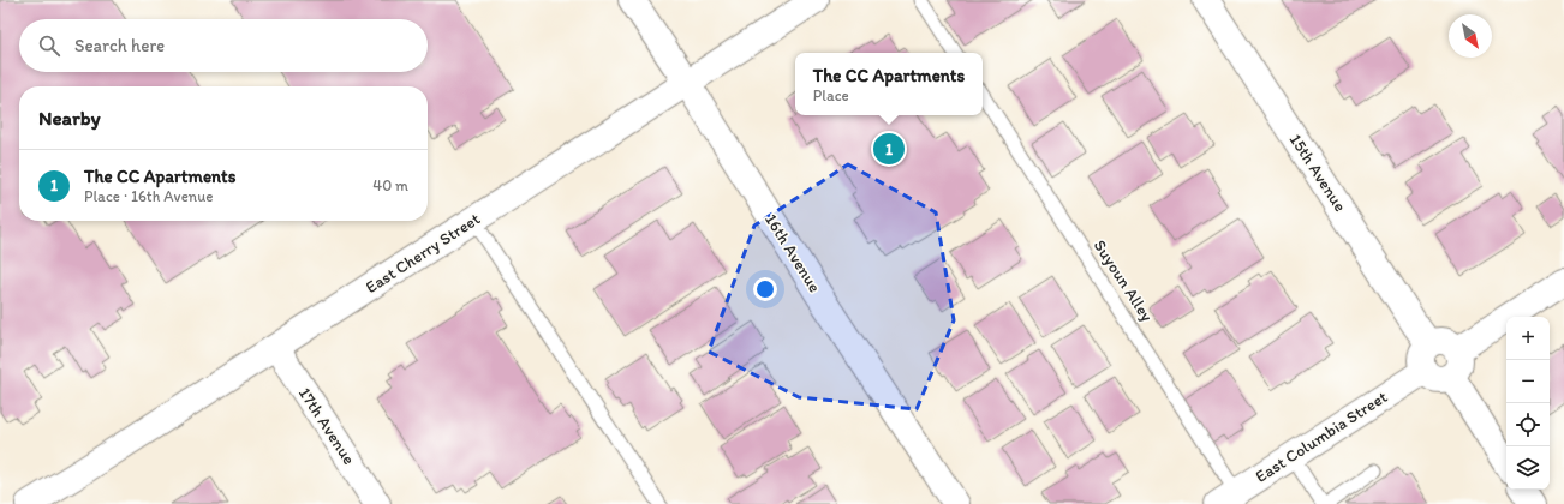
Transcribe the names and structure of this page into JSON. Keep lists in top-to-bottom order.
{
  "streets": {
    "street": [
      "15th Avenue",
      "East Cherry Street",
      "16th Avenue",
      "17th Avenue",
      "East Columbia Street"
    ],
    "lane": ["Suyoun Alley"]
  },
  "crossings": [
    ["15th Avenue", "East Columbia Street"],
    ["East Cherry Street", "16th Avenue"],
    ["East Cherry Street", "17th Avenue"],
    ["Suyoun Alley", "East Columbia Street"]
  ],
  "north": "bottom right",
  "page": {
    "search": "Search here",
    "popup": ["The CC Apartments", "Place"],
    "heading": "Nearby",
    "pins": "1",
    "list": [
      {
        "mark": "1",
        "name": "The CC Apartments",
        "note": "Place · 16th Avenue",
        "value": "40 m"
      }
    ],
    "map_buttons": ["+", "−"]
  }
}
